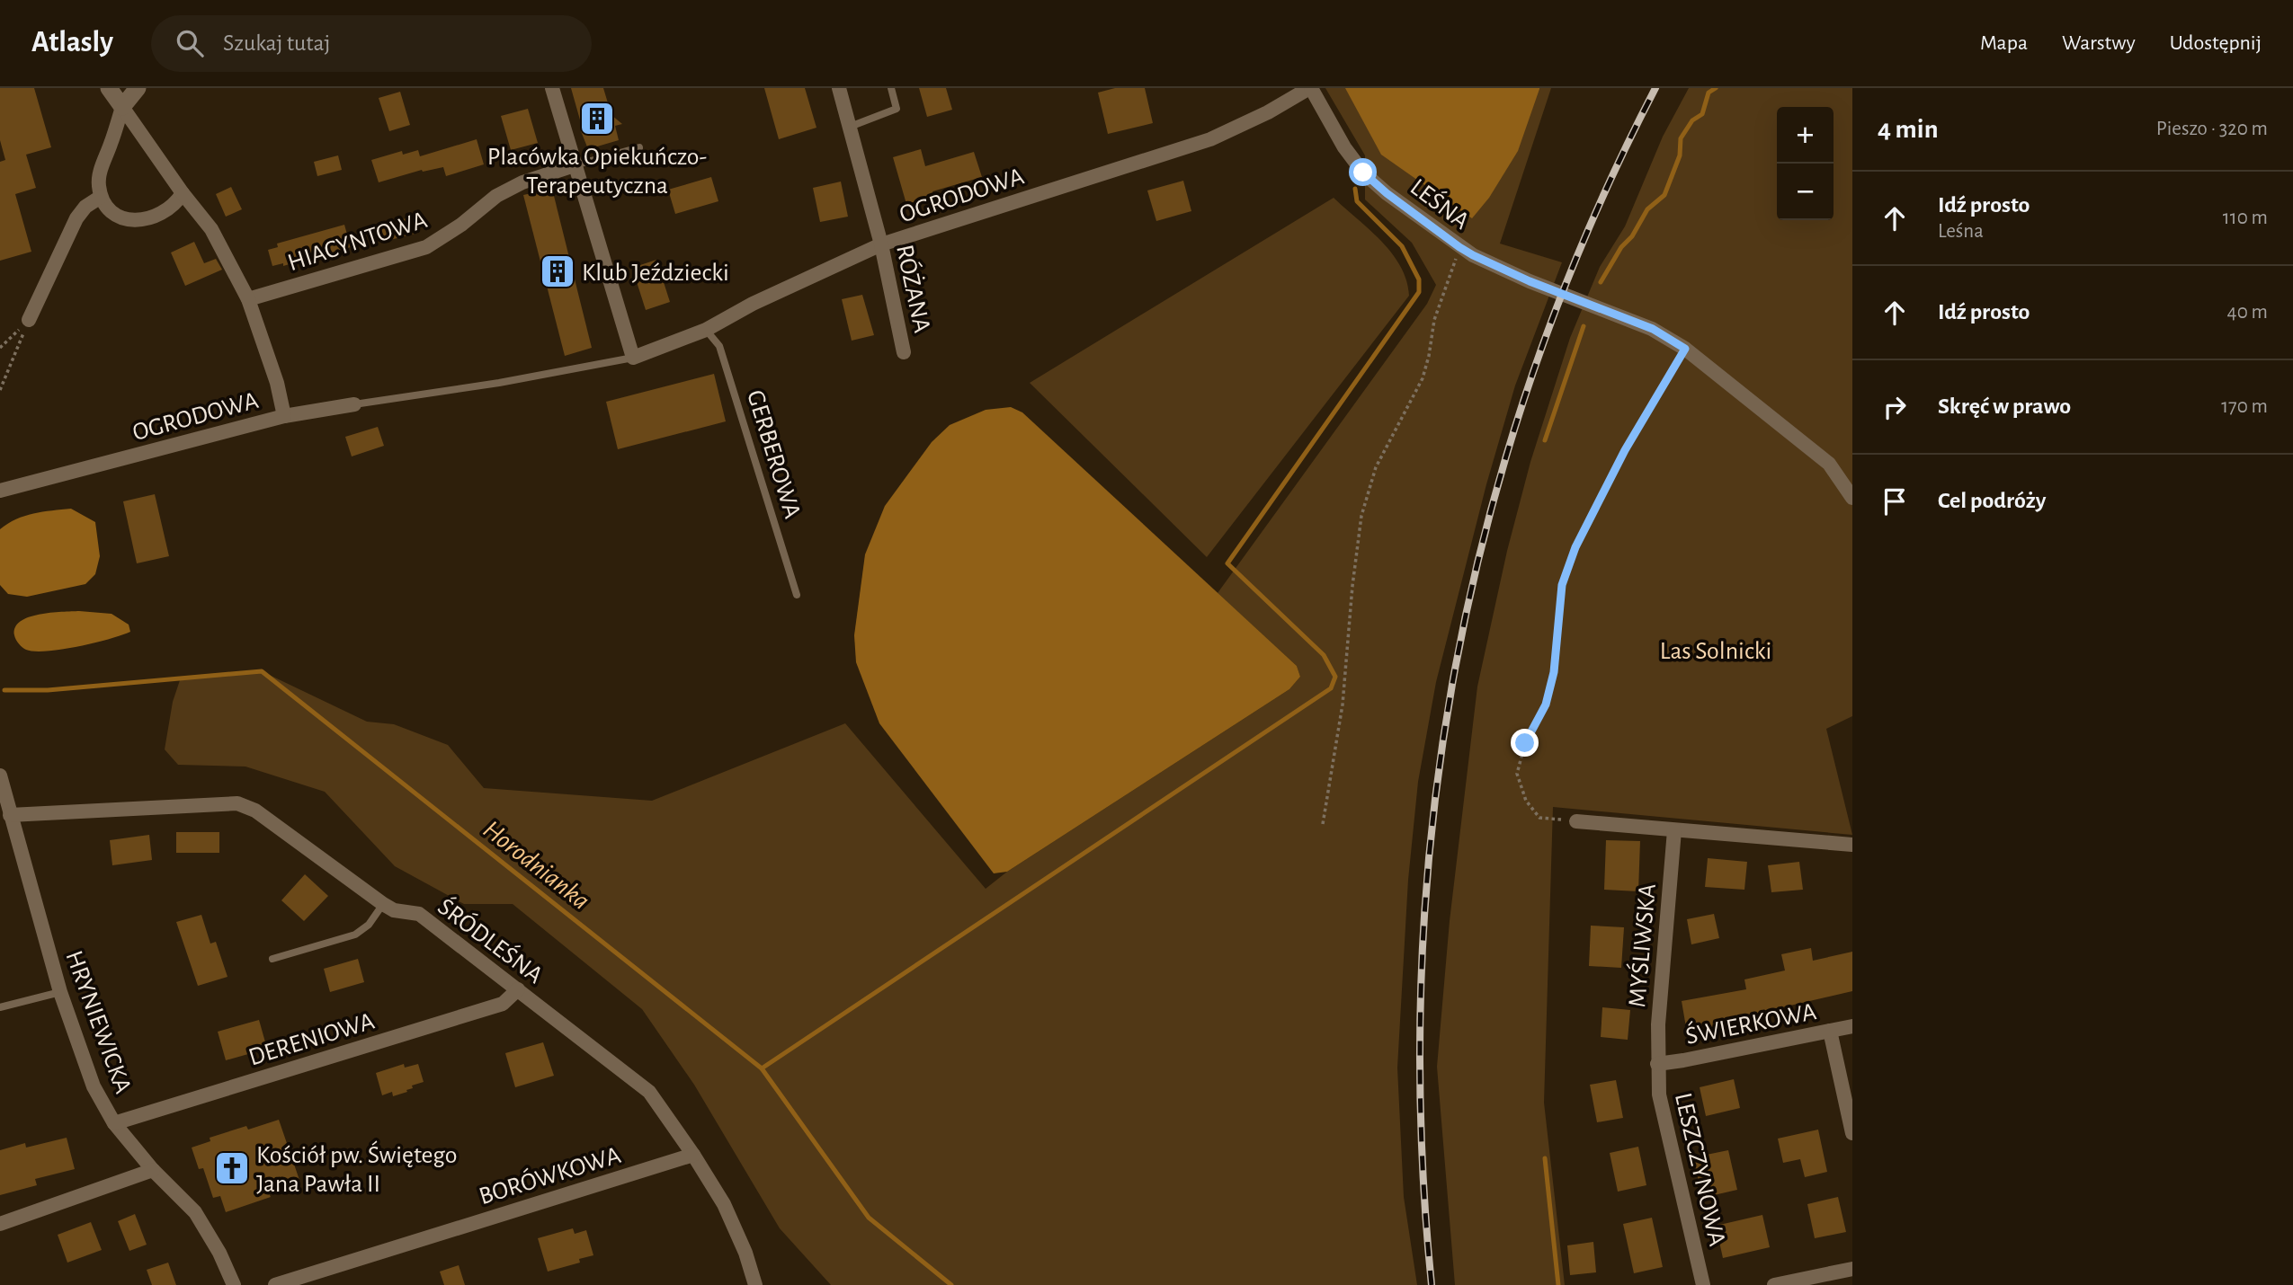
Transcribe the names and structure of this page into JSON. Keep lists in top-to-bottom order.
{
  "streets": {
    "street": [
      "OGRODOWA",
      "LEŚNA",
      "HIACYNTOWA",
      "RÓŻANA",
      "ŚRÓDLEŚNA",
      "MYŚLIWSKA",
      "HRYNIEWICKA",
      "ŚWIERKOWA",
      "DERENIOWA",
      "LESZCZYNOWA",
      "BORÓWKOWA"
    ],
    "lane": ["GERBEROWA"]
  },
  "crossings": [
    ["OGRODOWA", "LEŚNA"],
    ["OGRODOWA", "HIACYNTOWA"],
    ["OGRODOWA", "RÓŻANA"],
    ["OGRODOWA", "GERBEROWA"],
    ["ŚRÓDLEŚNA", "HRYNIEWICKA"],
    ["ŚRÓDLEŚNA", "DERENIOWA"],
    ["ŚRÓDLEŚNA", "BORÓWKOWA"],
    ["MYŚLIWSKA", "ŚWIERKOWA"],
    ["MYŚLIWSKA", "LESZCZYNOWA"],
    ["HRYNIEWICKA", "DERENIOWA"],
    ["ŚWIERKOWA", "LESZCZYNOWA"]
  ],
  "water": ["Horodnianka"],
  "parks": ["Las Solnicki"],
  "places": {
    "building": ["Placówka Opiekuńczo- Terapeutyczna", "Klub Jeździecki"],
    "church": ["Kościół pw. Świętego Jana Pawła II"]
  },
  "page": {
    "header": "Atlasly",
    "search": "Szukaj tutaj",
    "nav": ["Mapa", "Warstwy", "Udostępnij"],
    "heading": ["4 min", "Pieszo · 320 m"],
    "map_buttons": ["+", "−"],
    "list": [
      ["Idź prosto", "Leśna", "110 m"],
      ["Idź prosto", "40 m"],
      ["Skręć w prawo", "170 m"],
      "Cel podróży"
    ]
  }
}
